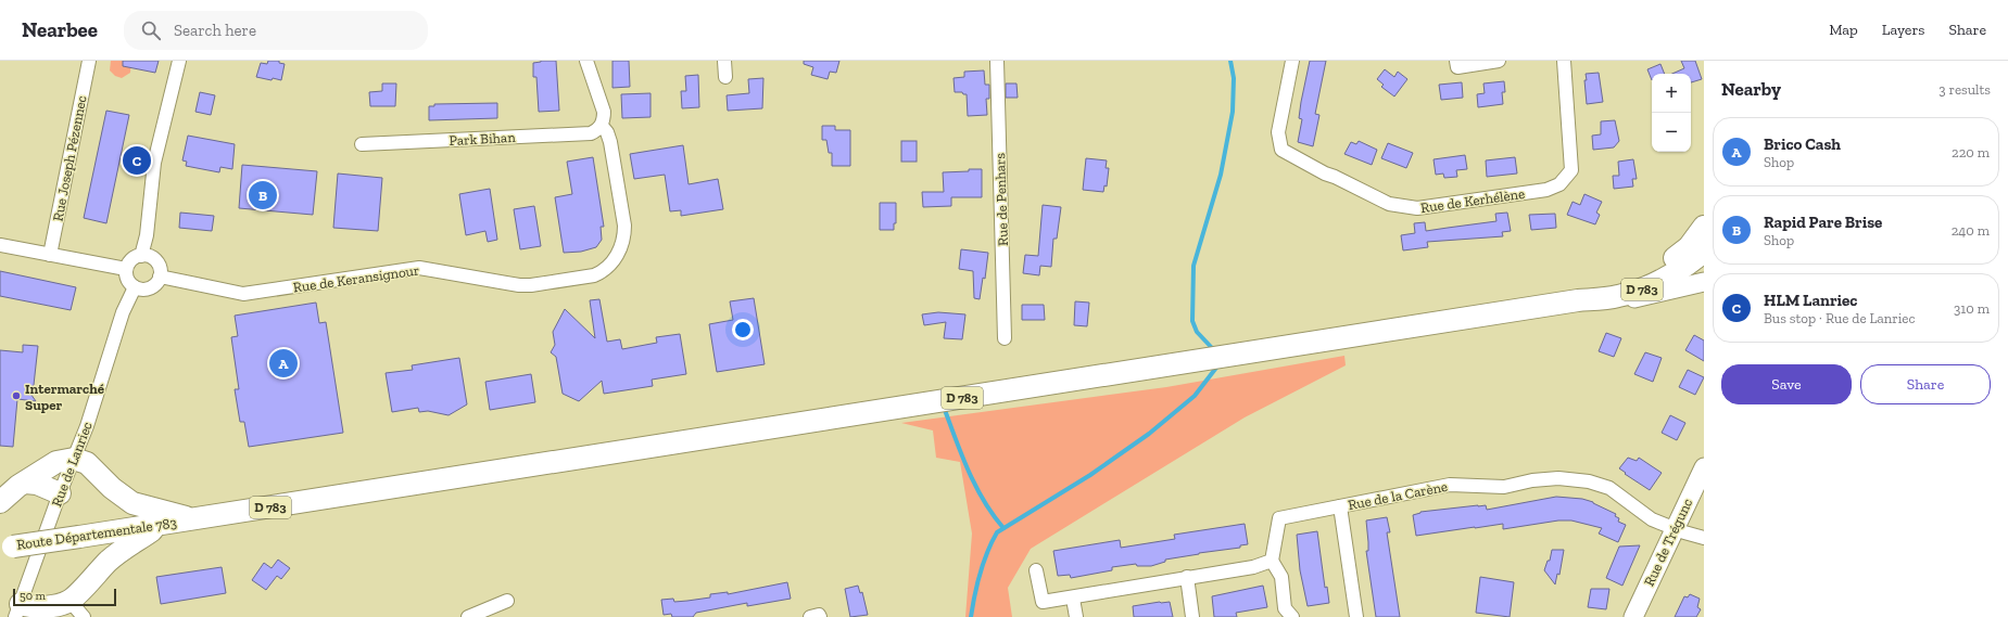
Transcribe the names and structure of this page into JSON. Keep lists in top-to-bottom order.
{
  "streets": {
    "main road": ["D 783", "Route Départementale 783", "Rue de Trégunc"],
    "street": [
      "Park Bihan",
      "Rue Joseph Pézennec",
      "Rue de Penhars",
      "Rue de Kerhélène",
      "Rue de Keransignour",
      "Rue de Lanriec",
      "Rue de la Carène"
    ]
  },
  "crossings": [
    ["Park Bihan", "Rue de Keransignour"],
    ["Rue de Keransignour", "Rue de Lanriec"],
    ["D 783", "Rue de Lanriec"],
    ["D 783", "Route Départementale 783"],
    ["Rue de la Carène", "Rue de Trégunc"]
  ],
  "places": ["Intermarché Super"],
  "scale_bar": "50 m",
  "page": {
    "header": "Nearbee",
    "search": "Search here",
    "nav": ["Map", "Layers", "Share"],
    "heading": ["Nearby", "3 results"],
    "map_buttons": ["+", "−"],
    "list": [
      {
        "mark": "A",
        "name": "Brico Cash",
        "note": "Shop",
        "value": "220 m"
      },
      {
        "mark": "B",
        "name": "Rapid Pare Brise",
        "note": "Shop",
        "value": "240 m"
      },
      {
        "mark": "C",
        "name": "HLM Lanriec",
        "note": "Bus stop · Rue de Lanriec",
        "value": "310 m"
      }
    ],
    "pins": ["C", "B", "A"],
    "buttons": ["Save", "Share"],
    "scale": "50 m"
  }
}
